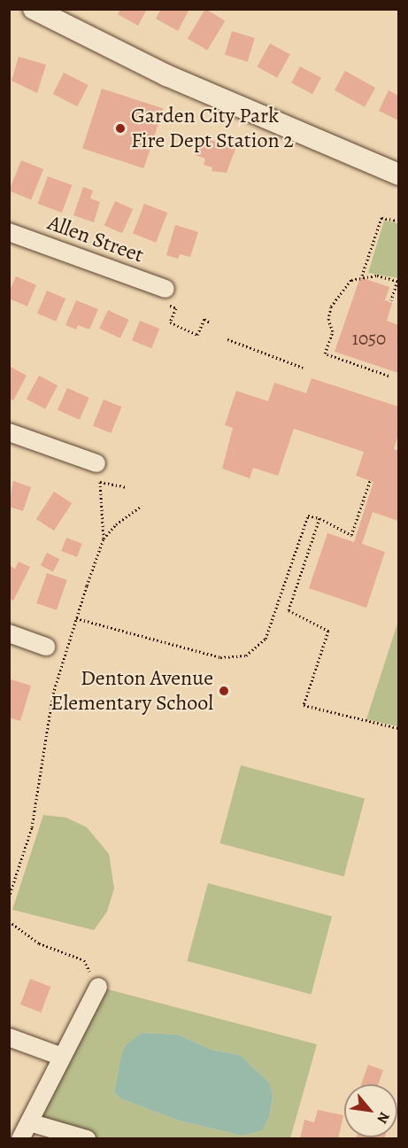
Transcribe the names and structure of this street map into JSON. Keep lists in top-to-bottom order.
{
  "streets": {
    "street": ["Allen Street"]
  },
  "places": ["Garden City Park Fire Dept Station 2", "Denton Avenue Elementary School"],
  "house_numbers": ["1050"],
  "north": "bottom right"
}
